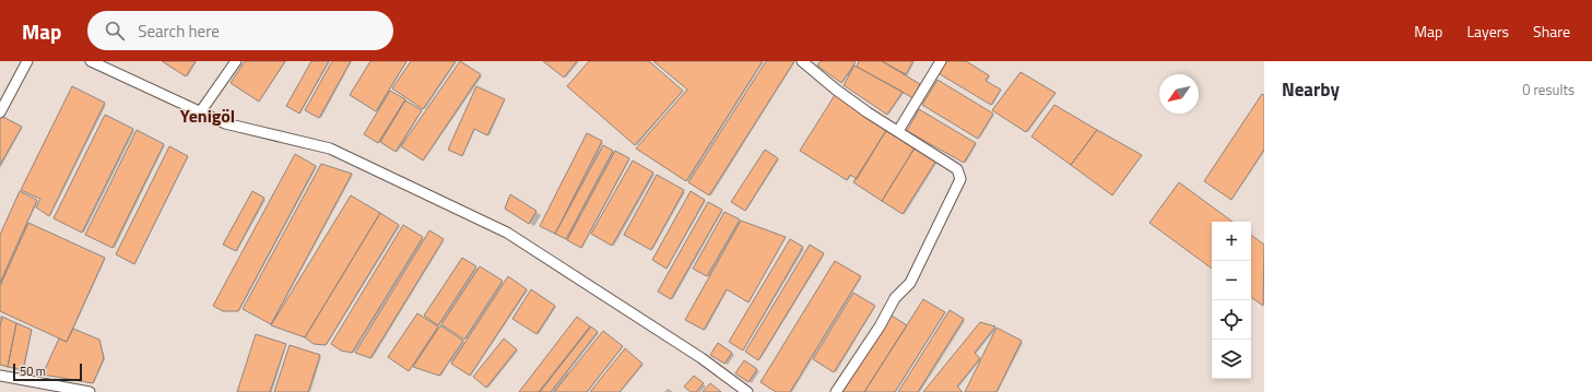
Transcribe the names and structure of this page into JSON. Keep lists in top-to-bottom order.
{
  "districts": ["Yenigöl"],
  "scale_bar": "50 m",
  "north": "bottom left",
  "page": {
    "header": "Map",
    "search": "Search here",
    "nav": ["Map", "Layers", "Share"],
    "heading": ["Nearby", "0 results"],
    "map_buttons": ["+", "−"],
    "scale": "50 m"
  }
}
